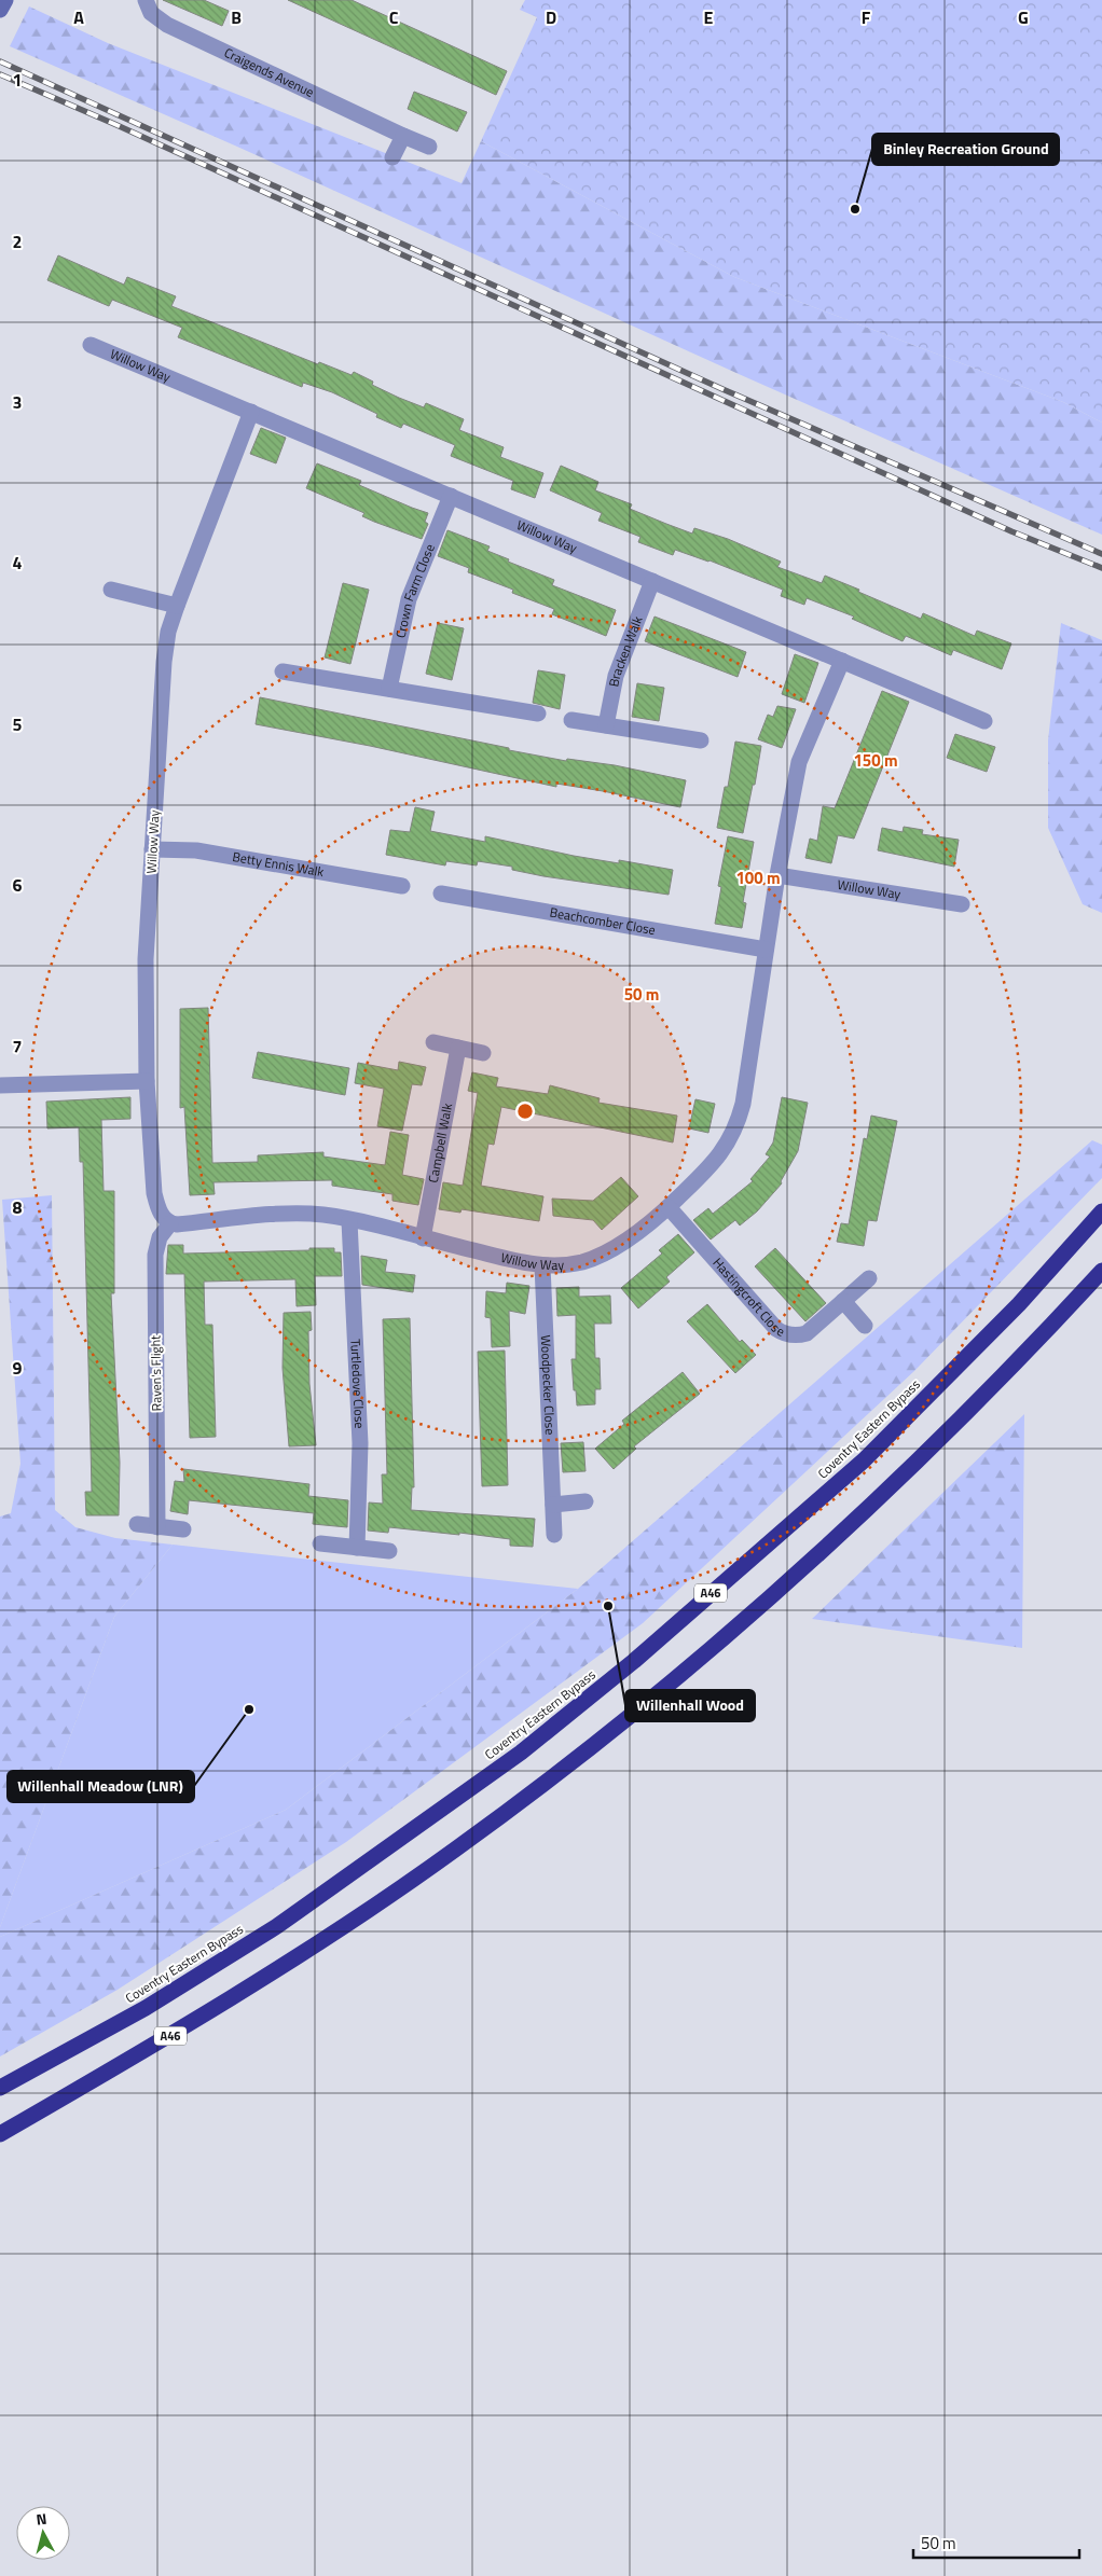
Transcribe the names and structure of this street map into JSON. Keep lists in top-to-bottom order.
{
  "streets": {
    "highway": ["Coventry Eastern Bypass", "A46"],
    "street": [
      "Craigends Avenue",
      "Willow Way",
      "Crown Farm Close",
      "Bracken Walk",
      "Betty Ennis Walk",
      "Beachcomber Close",
      "Campbell Walk",
      "Hastingcroft Close",
      "Raven's Flight",
      "Turtledove Close",
      "Woodpecker Close"
    ]
  },
  "crossings": [
    ["Willow Way", "Crown Farm Close"],
    ["Willow Way", "Bracken Walk"],
    ["Willow Way", "Betty Ennis Walk"],
    ["Willow Way", "Beachcomber Close"],
    ["Willow Way", "Campbell Walk"],
    ["Willow Way", "Hastingcroft Close"],
    ["Willow Way", "Raven's Flight"],
    ["Willow Way", "Turtledove Close"],
    ["Willow Way", "Woodpecker Close"]
  ],
  "places": ["Binley Recreation Ground", "Willenhall Wood", "Willenhall Meadow (LNR)"],
  "scale_bar": "50 m",
  "north": "top",
  "grid": {
    "columns": [
      "A",
      "B",
      "C",
      "D",
      "E",
      "F",
      "G"
    ],
    "rows": [
      "1",
      "2",
      "3",
      "4",
      "5",
      "6",
      "7",
      "8",
      "9"
    ]
  },
  "rings": ["150 m", "100 m", "50 m"]
}
